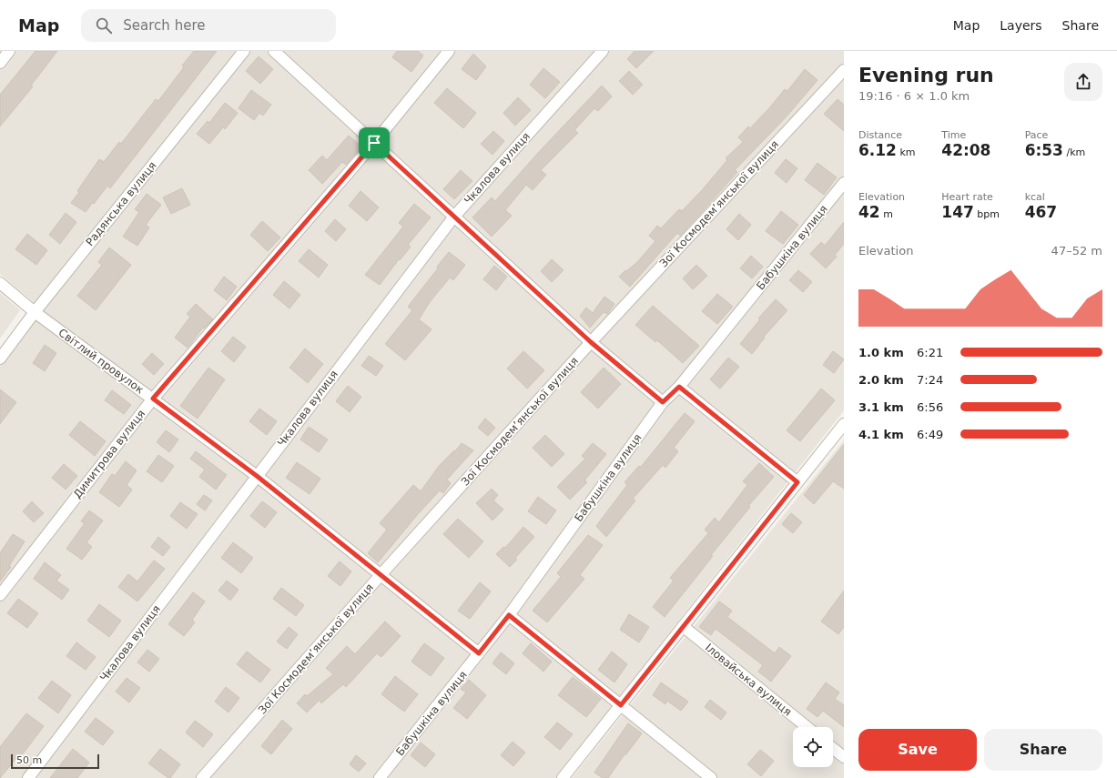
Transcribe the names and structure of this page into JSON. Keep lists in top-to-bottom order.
{
  "streets": {
    "street": [
      "Чкалова вулиця",
      "Радянська вулиця",
      "Зої Космодем’янської вулиця",
      "Бабушкіна вулиця",
      "Світлий провулок",
      "Димитрова вулиця",
      "Іловайська вулиця"
    ]
  },
  "crossings": [
    ["Чкалова вулиця", "Світлий провулок"],
    ["Радянська вулиця", "Світлий провулок"],
    ["Зої Космодем’янської вулиця", "Світлий провулок"],
    ["Бабушкіна вулиця", "Світлий провулок"],
    ["Світлий провулок", "Димитрова вулиця"]
  ],
  "scale_bar": "50 m",
  "page": {
    "header": "Map",
    "search": "Search here",
    "nav": ["Map", "Layers", "Share"],
    "heading": ["Evening run", "19:16 · 6 × 1.0 km"],
    "stats": [
      ["Distance", "6.12 km"],
      ["Time", "42:08"],
      ["Pace", "6:53 /km"],
      ["Elevation", "42 m"],
      ["Heart rate", "147 bpm"],
      ["kcal", "467"]
    ],
    "chart": ["Elevation", "47–52 m"],
    "list": [
      {
        "name": "1.0 km",
        "note": "6:21"
      },
      {
        "name": "2.0 km",
        "note": "7:24"
      },
      {
        "name": "3.1 km",
        "note": "6:56"
      },
      {
        "name": "4.1 km",
        "note": "6:49"
      }
    ],
    "buttons": ["Save", "Share"],
    "scale": "50 m"
  }
}
